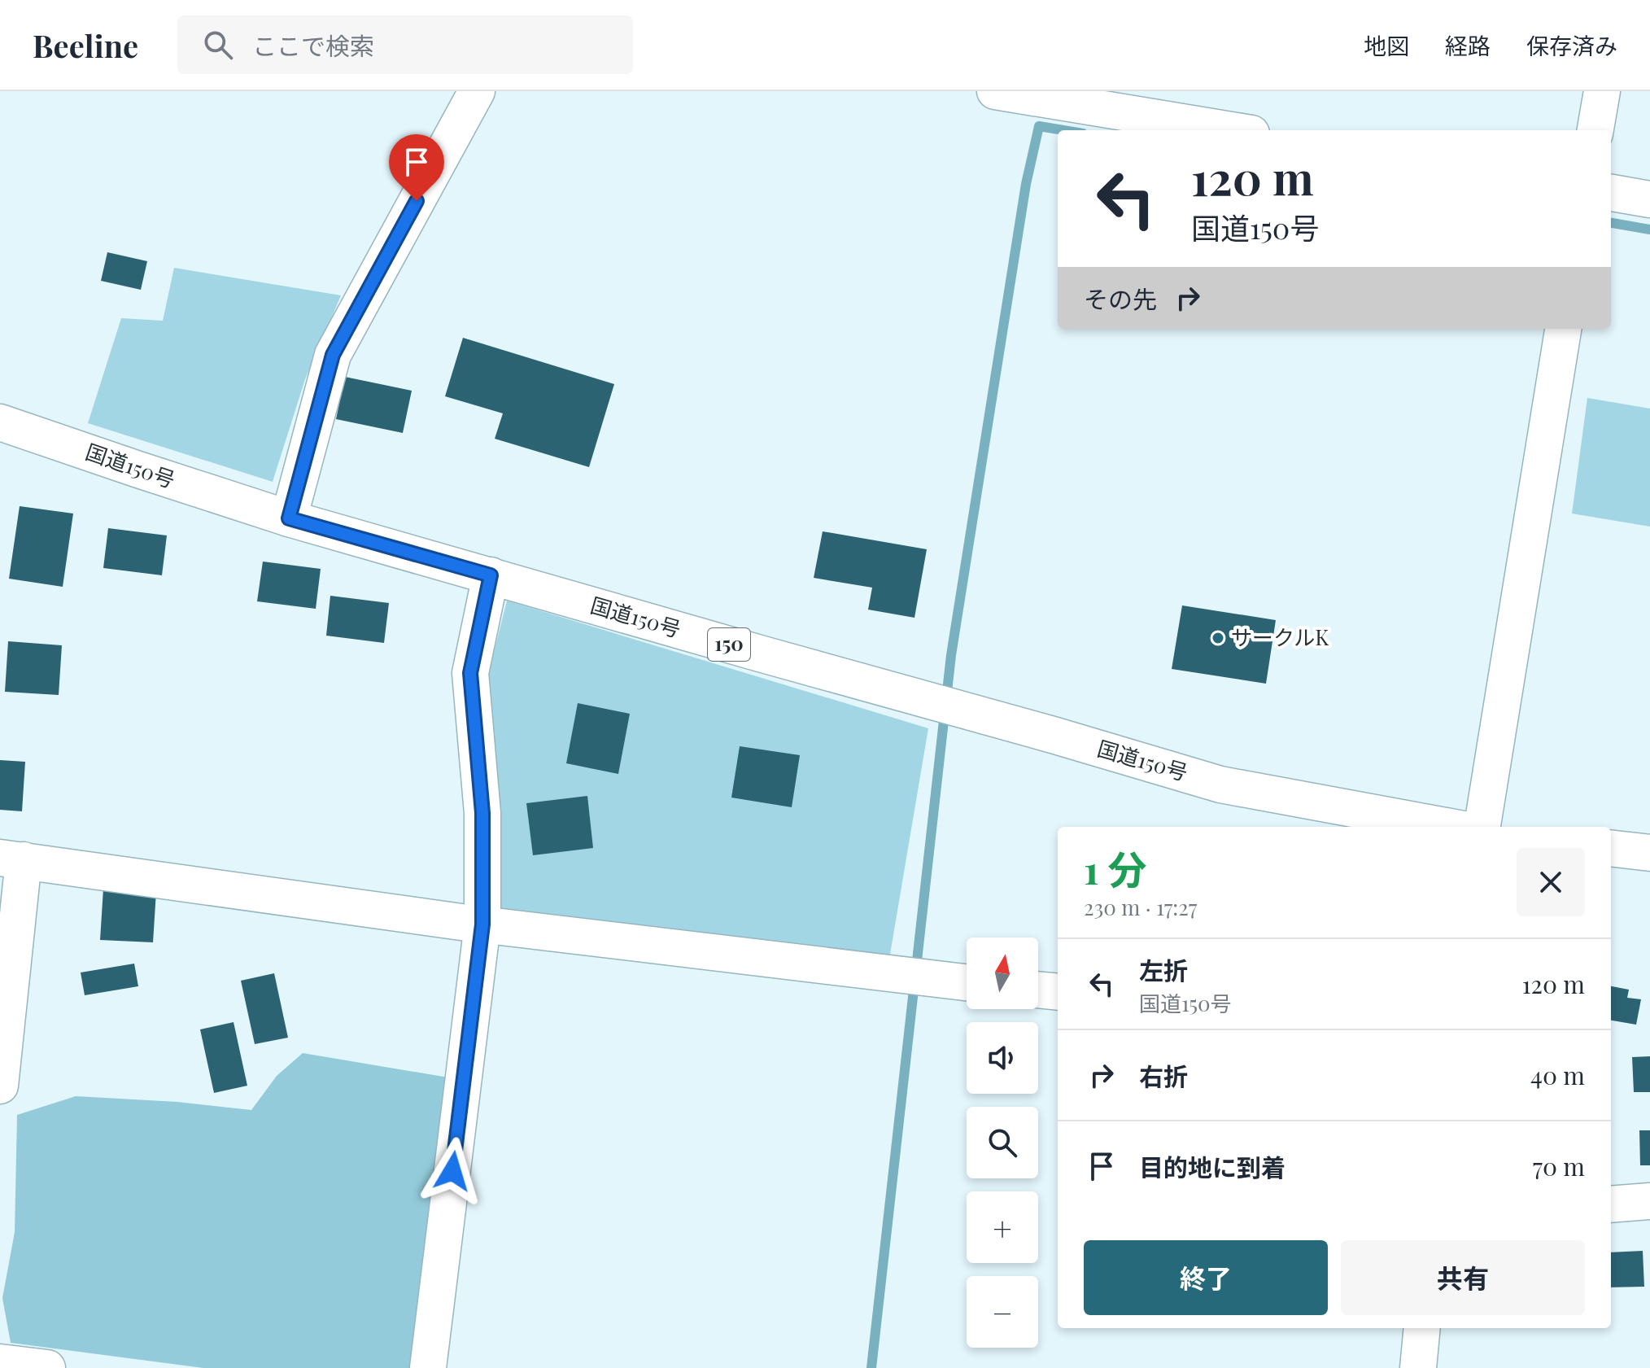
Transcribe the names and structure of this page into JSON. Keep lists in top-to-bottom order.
{
  "streets": {
    "main road": ["国道150号", "150"]
  },
  "places": ["サークルK"],
  "north": "top",
  "page": {
    "header": "Beeline",
    "search": "ここで検索",
    "nav": ["地図", "経路", "保存済み"],
    "turn": ["120 m", "国道150号"],
    "then": "その先",
    "heading": ["1 分", "230 m · 17:27"],
    "map_buttons": ["+", "−"],
    "list": [
      {
        "name": "左折",
        "note": "国道150号",
        "value": "120 m"
      },
      {
        "name": "右折",
        "value": "40 m"
      },
      {
        "name": "目的地に到着",
        "value": "70 m"
      }
    ],
    "buttons": ["終了", "共有"]
  }
}
